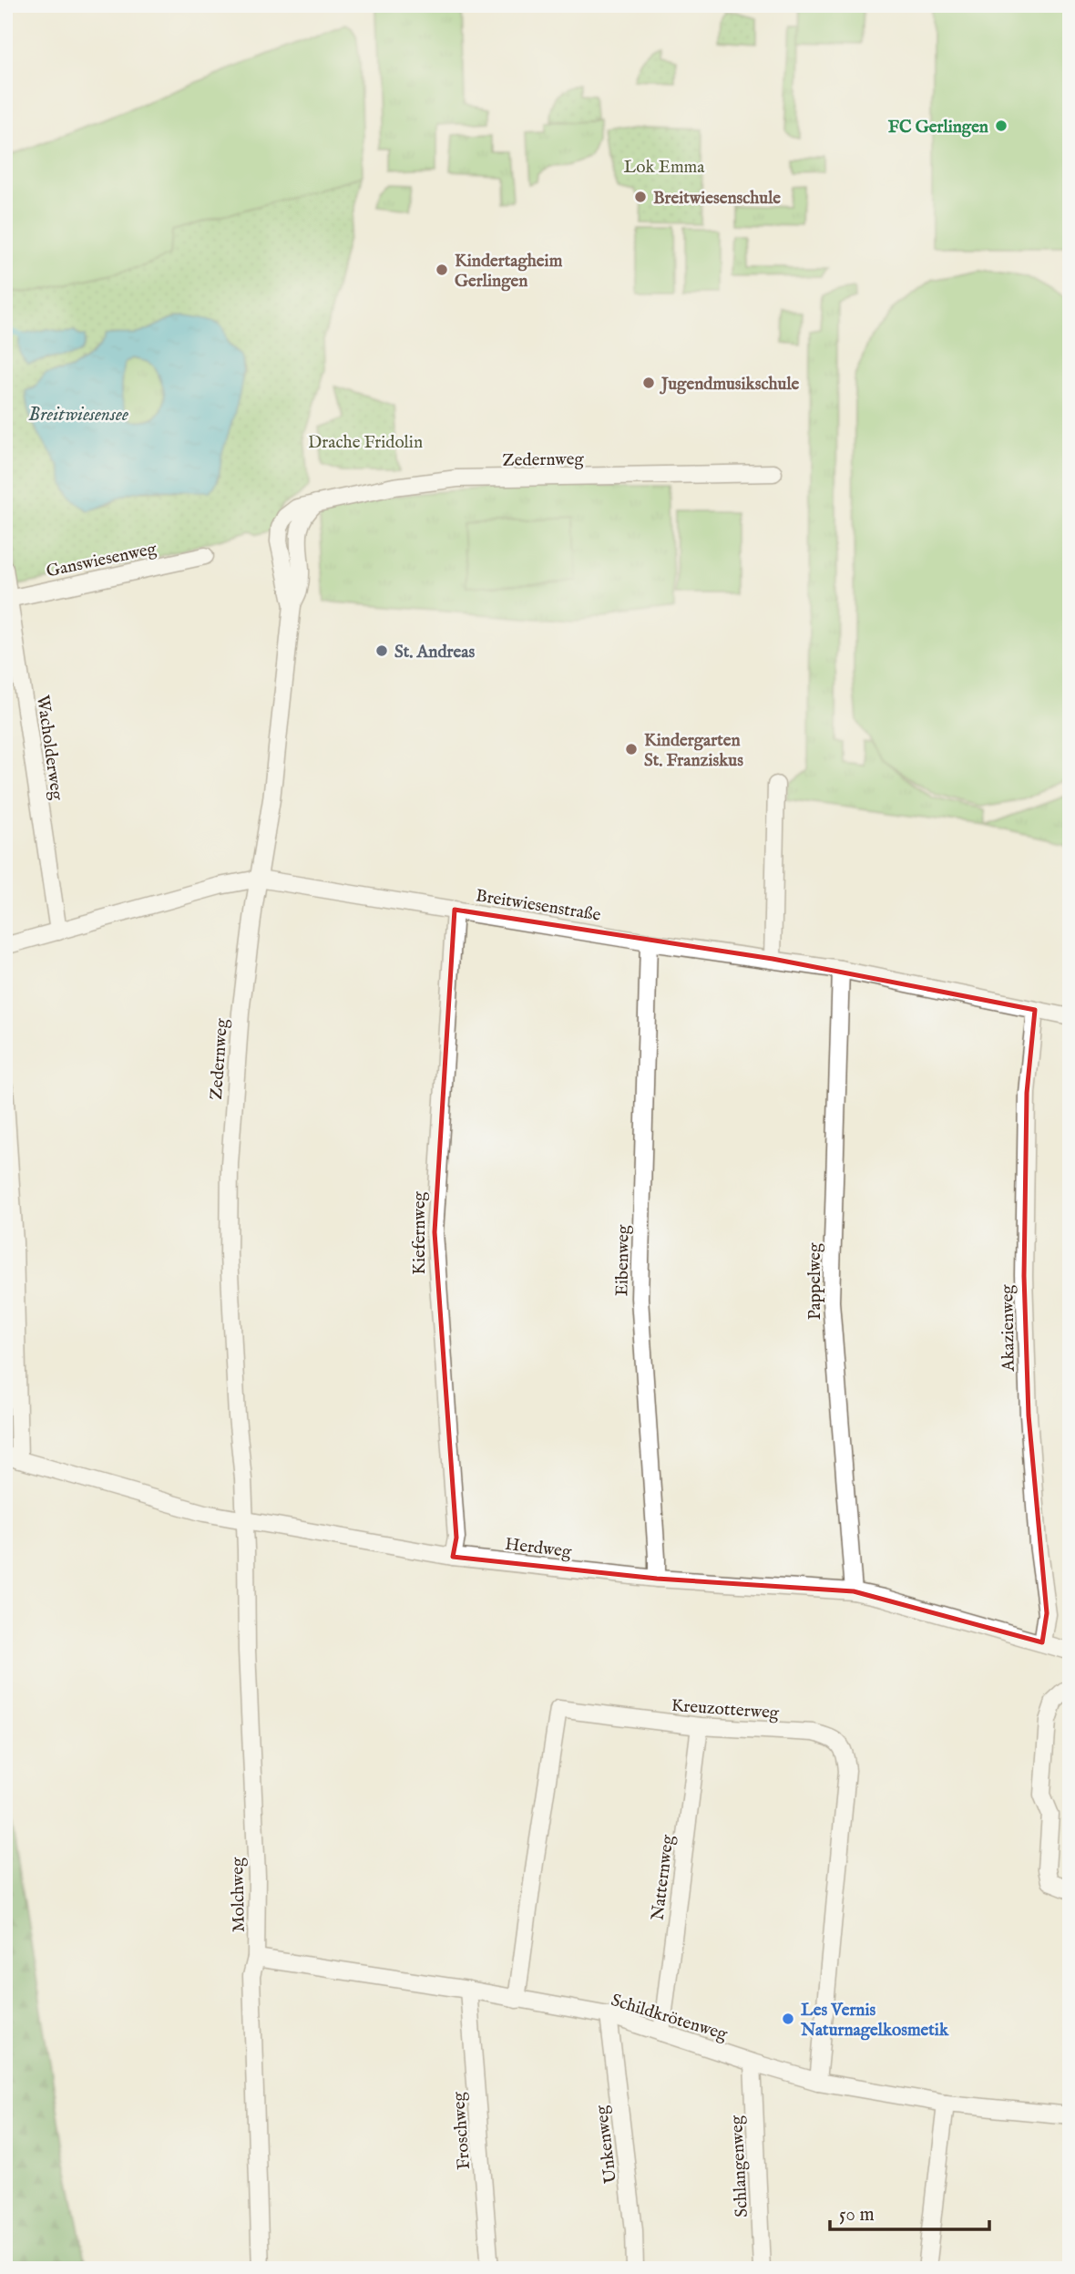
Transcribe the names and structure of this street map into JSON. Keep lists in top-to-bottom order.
{
  "streets": {
    "street": [
      "Zedernweg",
      "Ganswiesenweg",
      "Wacholderweg",
      "Breitwiesenstraße",
      "Kiefernweg",
      "Eibenweg",
      "Pappelweg",
      "Akazienweg",
      "Herdweg",
      "Kreuzotterweg",
      "Natternweg",
      "Molchweg",
      "Schildkrötenweg",
      "Froschweg",
      "Unkenweg",
      "Schlangenweg"
    ]
  },
  "crossings": [
    ["Zedernweg", "Breitwiesenstraße"],
    ["Zedernweg", "Herdweg"],
    ["Zedernweg", "Molchweg"],
    ["Ganswiesenweg", "Wacholderweg"],
    ["Wacholderweg", "Breitwiesenstraße"],
    ["Breitwiesenstraße", "Kiefernweg"],
    ["Breitwiesenstraße", "Eibenweg"],
    ["Breitwiesenstraße", "Pappelweg"],
    ["Breitwiesenstraße", "Akazienweg"],
    ["Kiefernweg", "Herdweg"],
    ["Eibenweg", "Herdweg"],
    ["Pappelweg", "Herdweg"],
    ["Akazienweg", "Herdweg"],
    ["Herdweg", "Molchweg"],
    ["Kreuzotterweg", "Natternweg"],
    ["Kreuzotterweg", "Schildkrötenweg"],
    ["Natternweg", "Schildkrötenweg"],
    ["Molchweg", "Schildkrötenweg"],
    ["Schildkrötenweg", "Froschweg"],
    ["Schildkrötenweg", "Unkenweg"],
    ["Schildkrötenweg", "Schlangenweg"]
  ],
  "water": ["Breitwiesensee"],
  "parks": ["Lok Emma", "Drache Fridolin"],
  "places": [
    "FC Gerlingen",
    "Breitwiesenschule",
    "Kindertagheim Gerlingen",
    "Jugendmusikschule",
    "St. Andreas",
    "Kindergarten St. Franziskus",
    "Les Vernis Naturnagelkosmetik"
  ],
  "scale_bar": "50 m"
}
